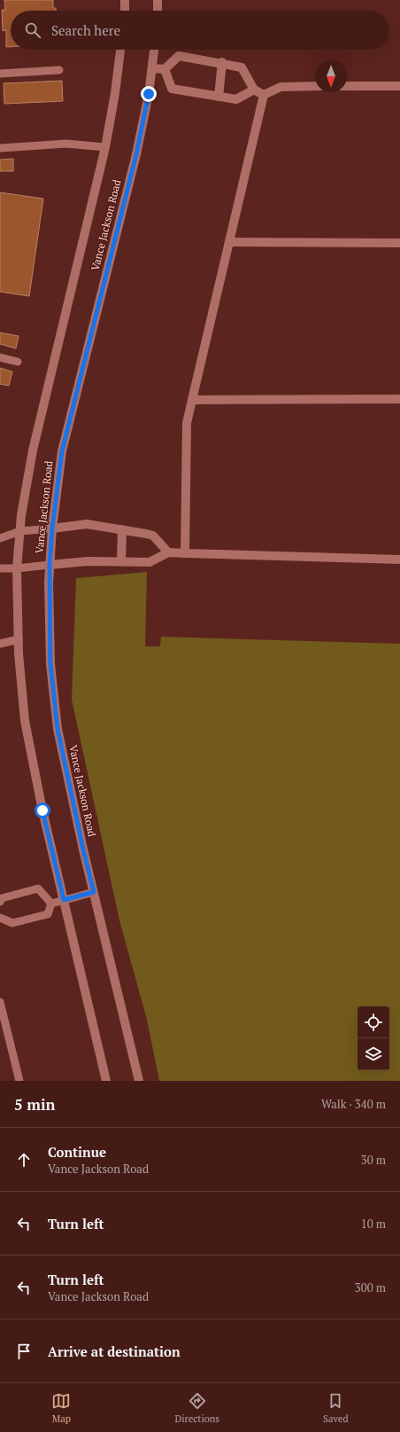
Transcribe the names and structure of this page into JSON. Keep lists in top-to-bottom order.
{
  "streets": {
    "main road": ["Vance Jackson Road"]
  },
  "north": "bottom",
  "page": {
    "search": "Search here",
    "heading": ["5 min", "Walk · 340 m"],
    "list": [
      ["Continue", "Vance Jackson Road", "30 m"],
      ["Turn left", "10 m"],
      ["Turn left", "Vance Jackson Road", "300 m"],
      "Arrive at destination"
    ],
    "nav": ["Map", "Directions", "Saved"]
  }
}
